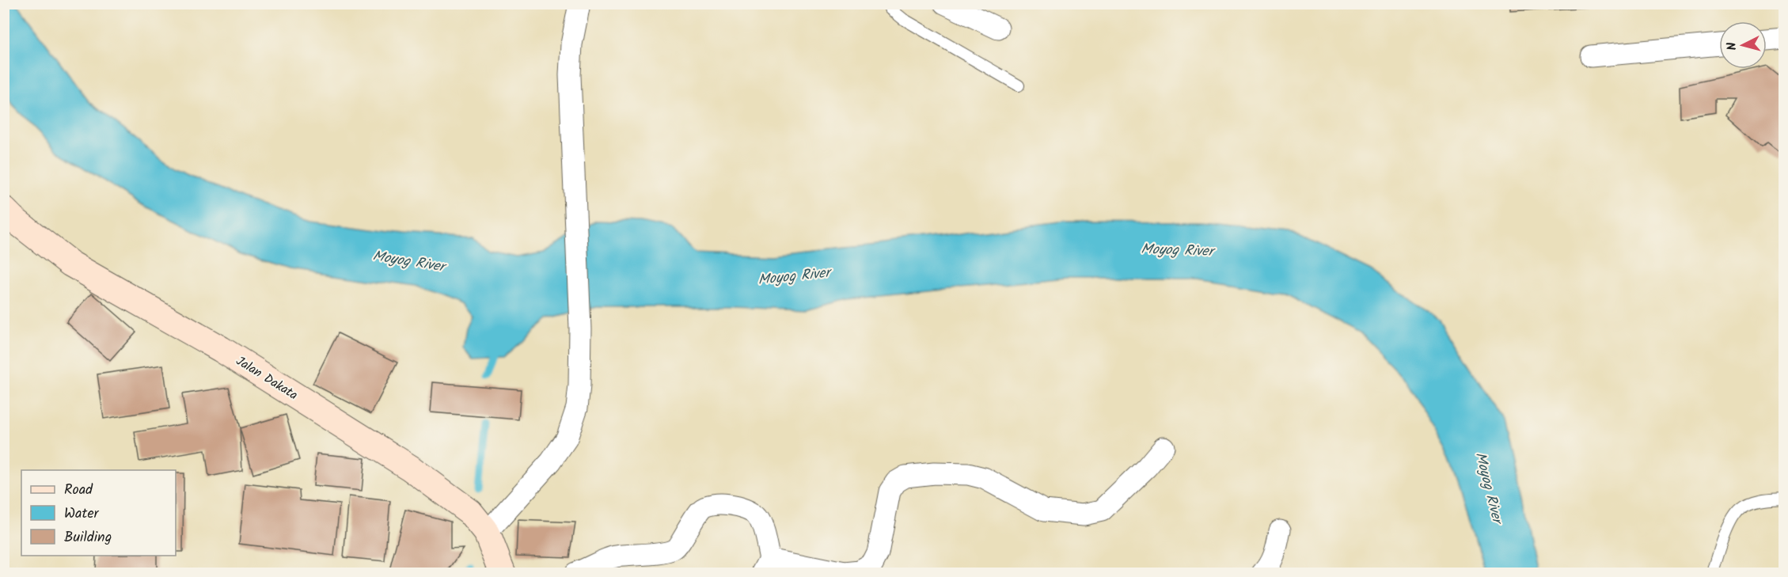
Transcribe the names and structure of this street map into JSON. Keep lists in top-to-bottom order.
{
  "streets": {
    "street": ["Jalan Dakata"]
  },
  "water": ["Moyog River"],
  "legend": ["Road", "Water", "Building"],
  "north": "left"
}
